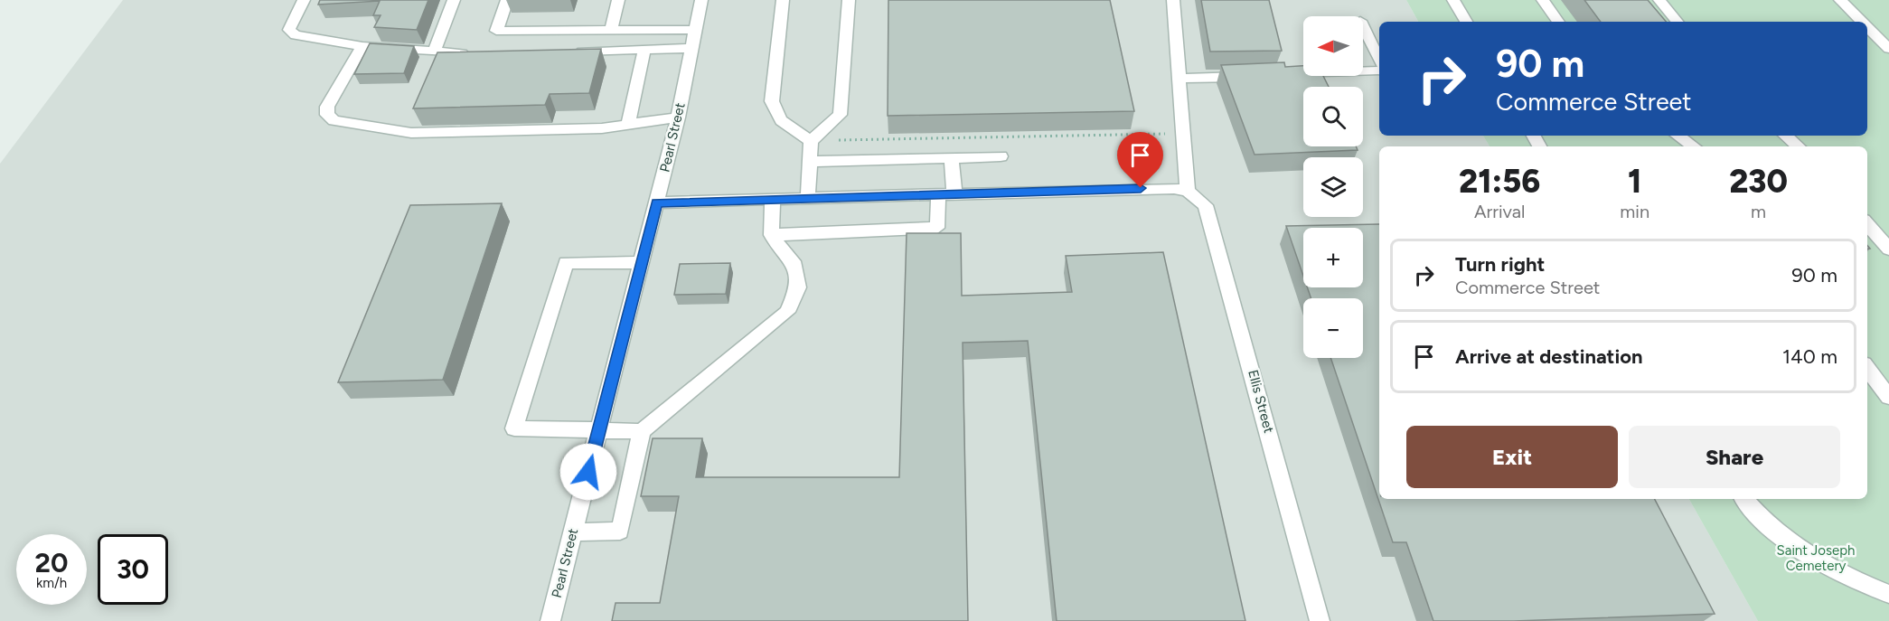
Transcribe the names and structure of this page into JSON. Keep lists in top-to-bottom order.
{
  "streets": {
    "street": ["Pearl Street", "Ellis Street"]
  },
  "parks": ["Saint Joseph Cemetery"],
  "north": "left",
  "page": {
    "map_buttons": ["+", "−"],
    "turn": ["90 m", "Commerce Street"],
    "eta": [
      "21:56",
      "Arrival",
      "1",
      "min",
      "230",
      "m"
    ],
    "list": [
      {
        "name": "Turn right",
        "note": "Commerce Street",
        "value": "90 m"
      },
      {
        "name": "Arrive at destination",
        "value": "140 m"
      }
    ],
    "buttons": ["Exit", "Share"],
    "speed": "20 km/h",
    "limit": "30"
  }
}
